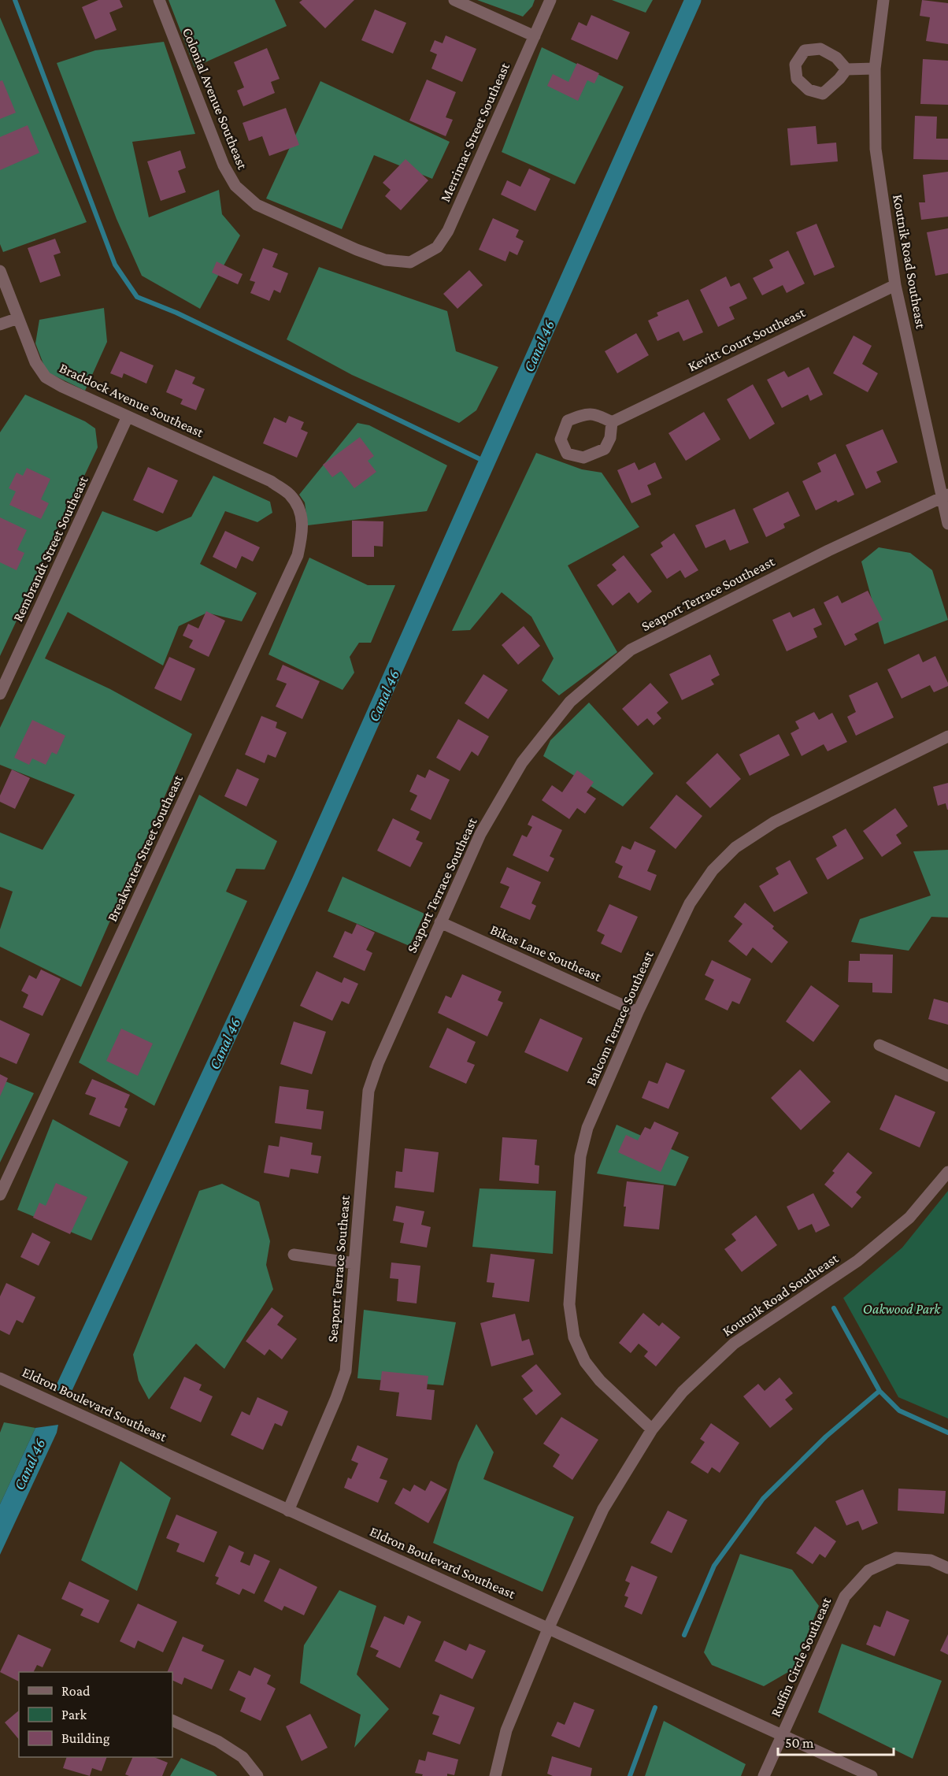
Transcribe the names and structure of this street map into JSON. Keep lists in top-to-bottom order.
{
  "streets": {
    "street": [
      "Colonial Avenue Southeast",
      "Merrimac Street Southeast",
      "Koutnik Road Southeast",
      "Kevitt Court Southeast",
      "Braddock Avenue Southeast",
      "Rembrandt Street Southeast",
      "Seaport Terrace Southeast",
      "Breakwater Street Southeast",
      "Bikas Lane Southeast",
      "Balcom Terrace Southeast",
      "Eldron Boulevard Southeast",
      "Ruffin Circle Southeast"
    ]
  },
  "crossings": [
    ["Colonial Avenue Southeast", "Merrimac Street Southeast"],
    ["Koutnik Road Southeast", "Kevitt Court Southeast"],
    ["Koutnik Road Southeast", "Seaport Terrace Southeast"],
    ["Koutnik Road Southeast", "Balcom Terrace Southeast"],
    ["Koutnik Road Southeast", "Eldron Boulevard Southeast"],
    ["Braddock Avenue Southeast", "Rembrandt Street Southeast"],
    ["Braddock Avenue Southeast", "Breakwater Street Southeast"],
    ["Seaport Terrace Southeast", "Bikas Lane Southeast"],
    ["Seaport Terrace Southeast", "Eldron Boulevard Southeast"],
    ["Bikas Lane Southeast", "Balcom Terrace Southeast"],
    ["Eldron Boulevard Southeast", "Ruffin Circle Southeast"]
  ],
  "water": ["Canal 46"],
  "parks": ["Oakwood Park"],
  "legend": ["Road", "Park", "Building"],
  "scale_bar": "50 m"
}
